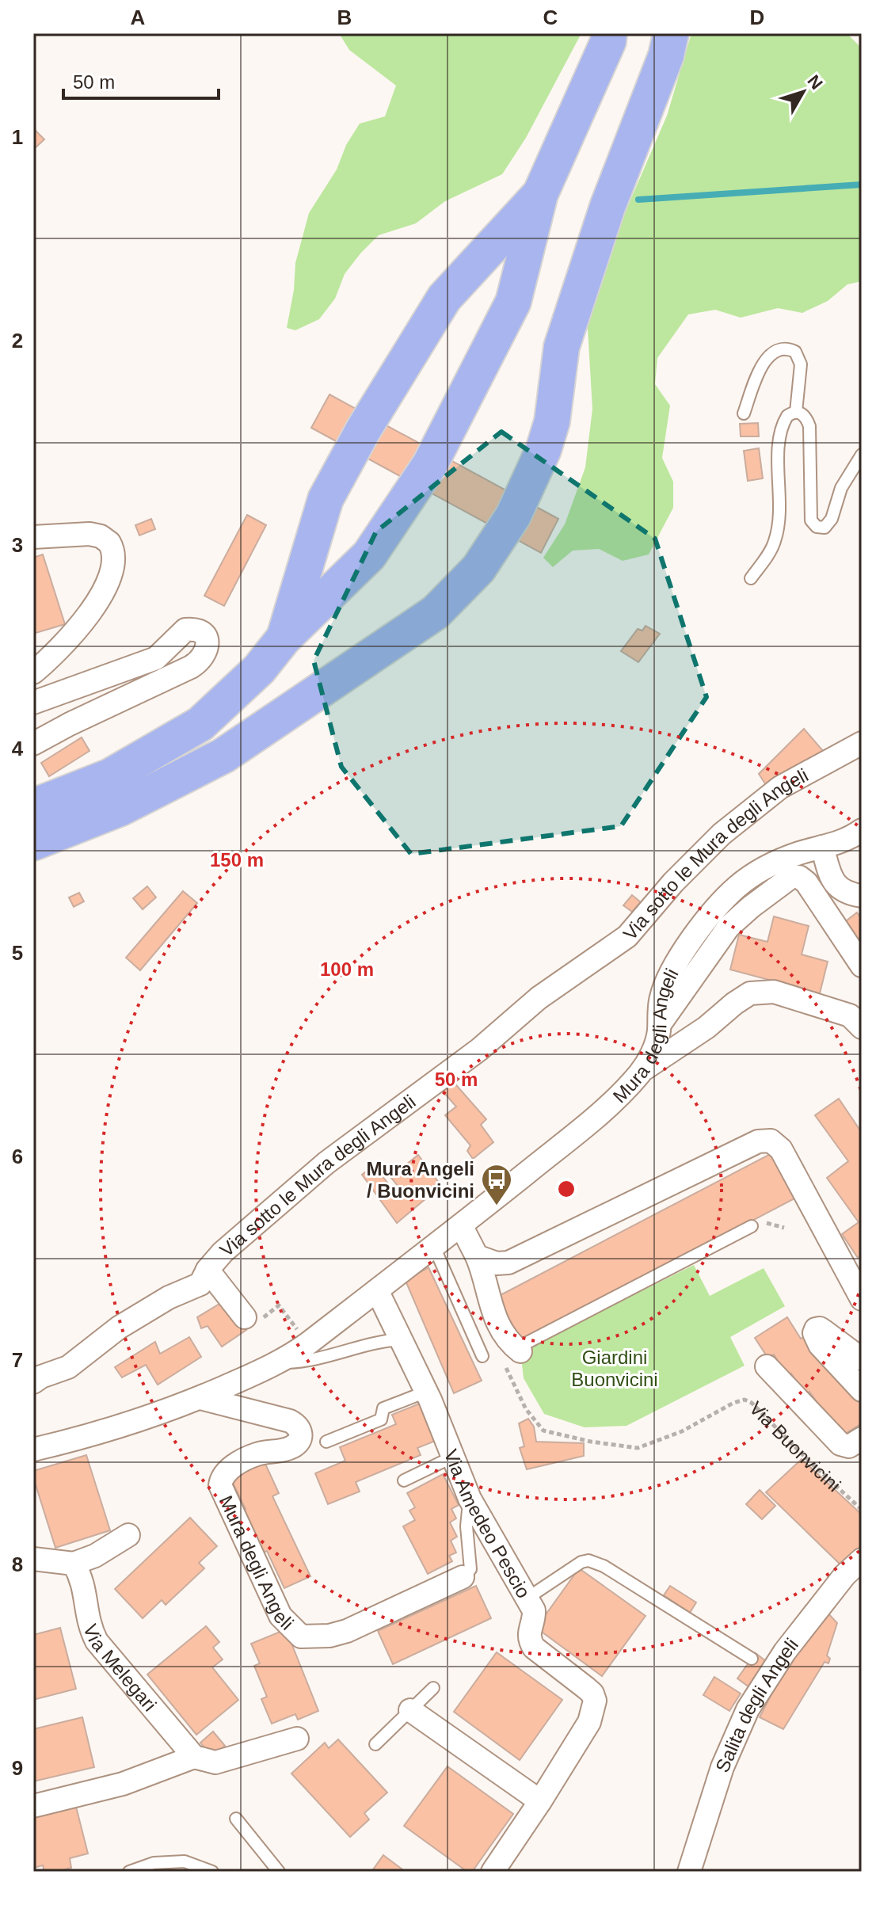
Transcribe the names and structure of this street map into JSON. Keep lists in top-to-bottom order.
{
  "streets": {
    "street": [
      "Via sotto le Mura degli Angeli",
      "Mura degli Angeli",
      "Via Amedeo Pescio",
      "Via Melegari",
      "Salita degli Angeli"
    ],
    "path": ["Via Buonvicini"]
  },
  "crossings": [
    ["Mura degli Angeli", "Via Amedeo Pescio"]
  ],
  "parks": ["Giardini Buonvicini"],
  "places": {
    "bus stop": ["Mura Angeli / Buonvicini"]
  },
  "scale_bar": "50 m",
  "north": "top right",
  "grid": {
    "columns": [
      "A",
      "B",
      "C",
      "D"
    ],
    "rows": [
      "1",
      "2",
      "3",
      "4",
      "5",
      "6",
      "7",
      "8",
      "9"
    ]
  },
  "rings": ["150 m", "100 m", "50 m"]
}
